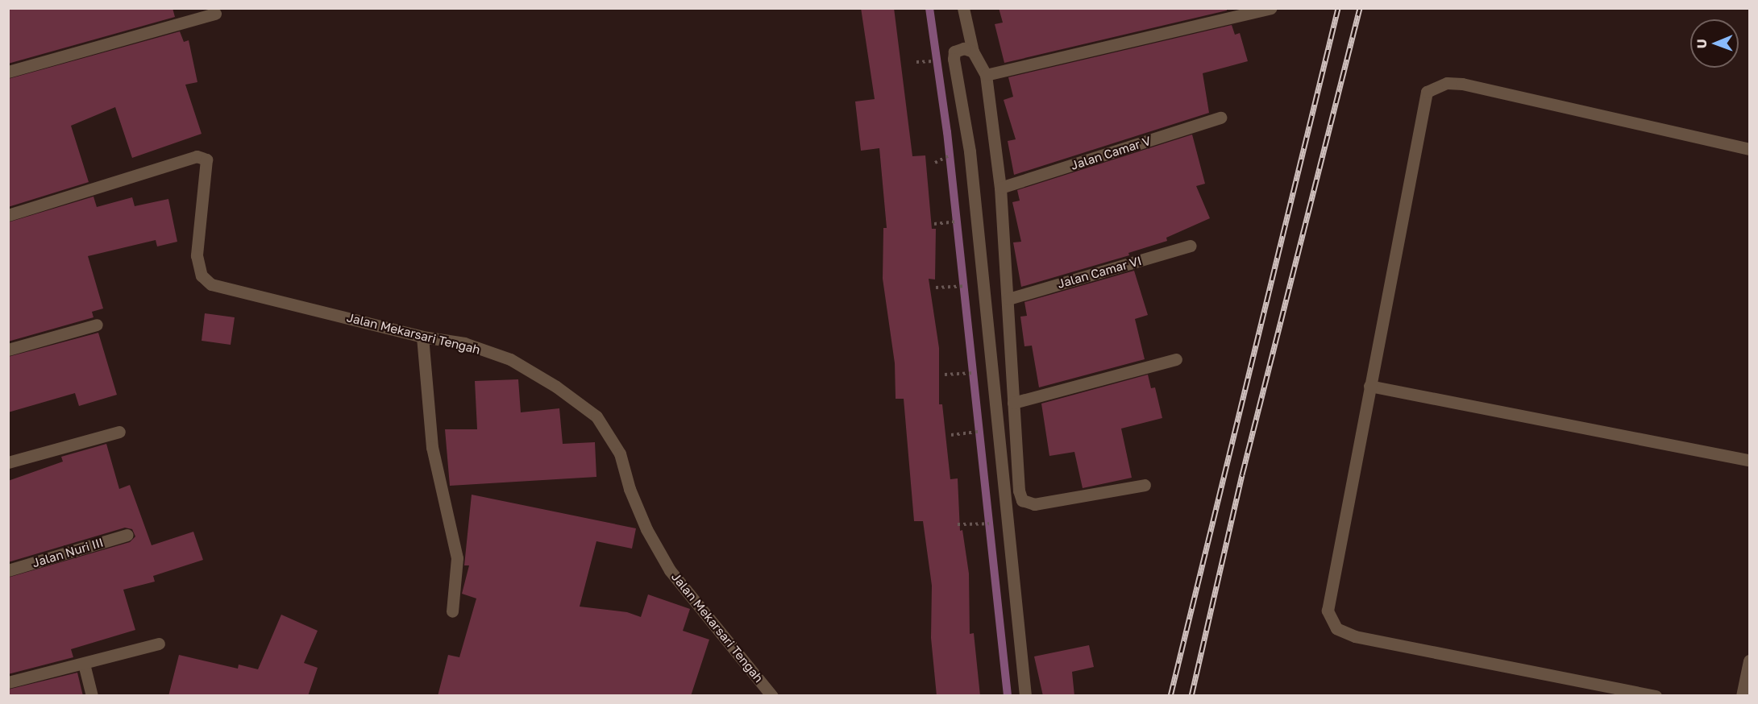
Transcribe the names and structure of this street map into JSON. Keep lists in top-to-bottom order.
{
  "streets": {
    "street": [
      "Jalan Camar V",
      "Jalan Camar VI",
      "Jalan Mekarsari Tengah",
      "Jalan Nuri III"
    ]
  },
  "north": "left"
}
